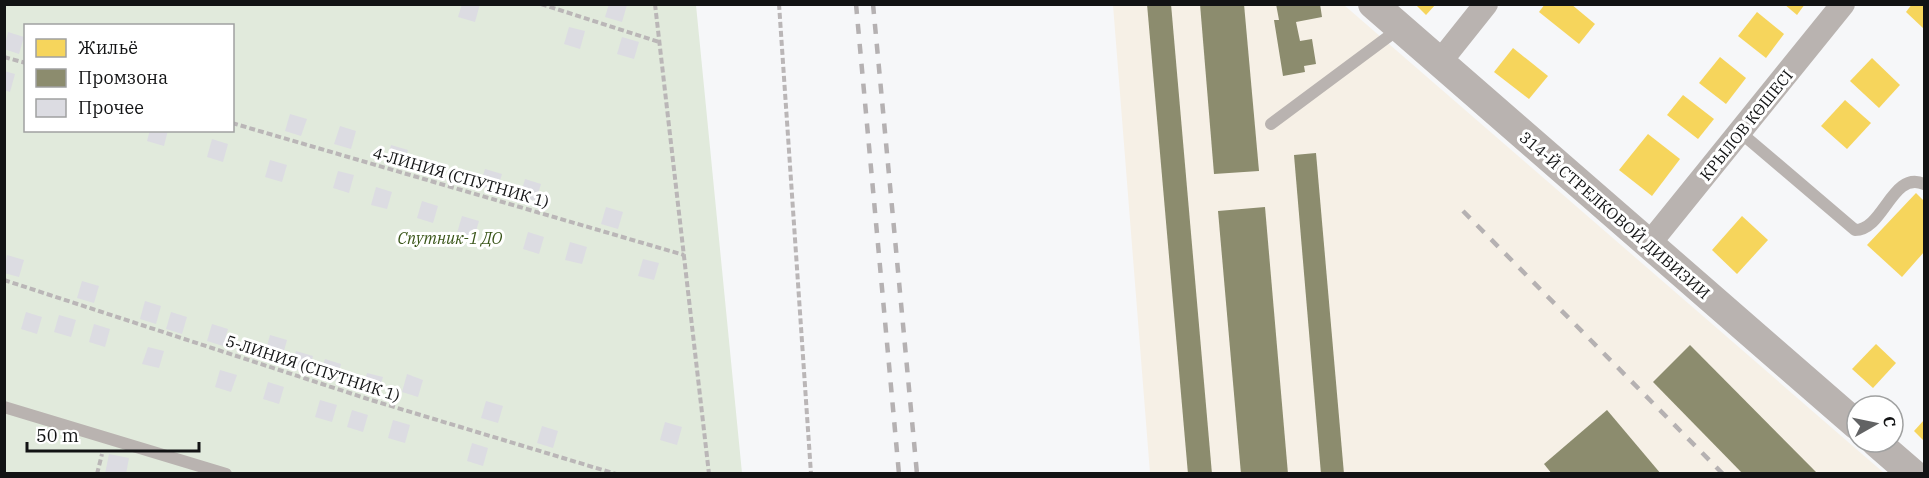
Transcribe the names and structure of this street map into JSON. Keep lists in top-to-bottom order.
{
  "streets": {
    "street": ["КРЫЛОВ КӨШЕСІ", "314-Й СТРЕЛКОВОЙ ДИВИЗИИ"],
    "path": ["4-ЛИНИЯ (СПУТНИК 1)", "5-ЛИНИЯ (СПУТНИК 1)"]
  },
  "crossings": [
    ["КРЫЛОВ КӨШЕСІ", "314-Й СТРЕЛКОВОЙ ДИВИЗИИ"]
  ],
  "parks": ["Спутник-1 ДО"],
  "legend": ["Жильё", "Промзона", "Прочее"],
  "scale_bar": "50 m",
  "north": "right"
}
